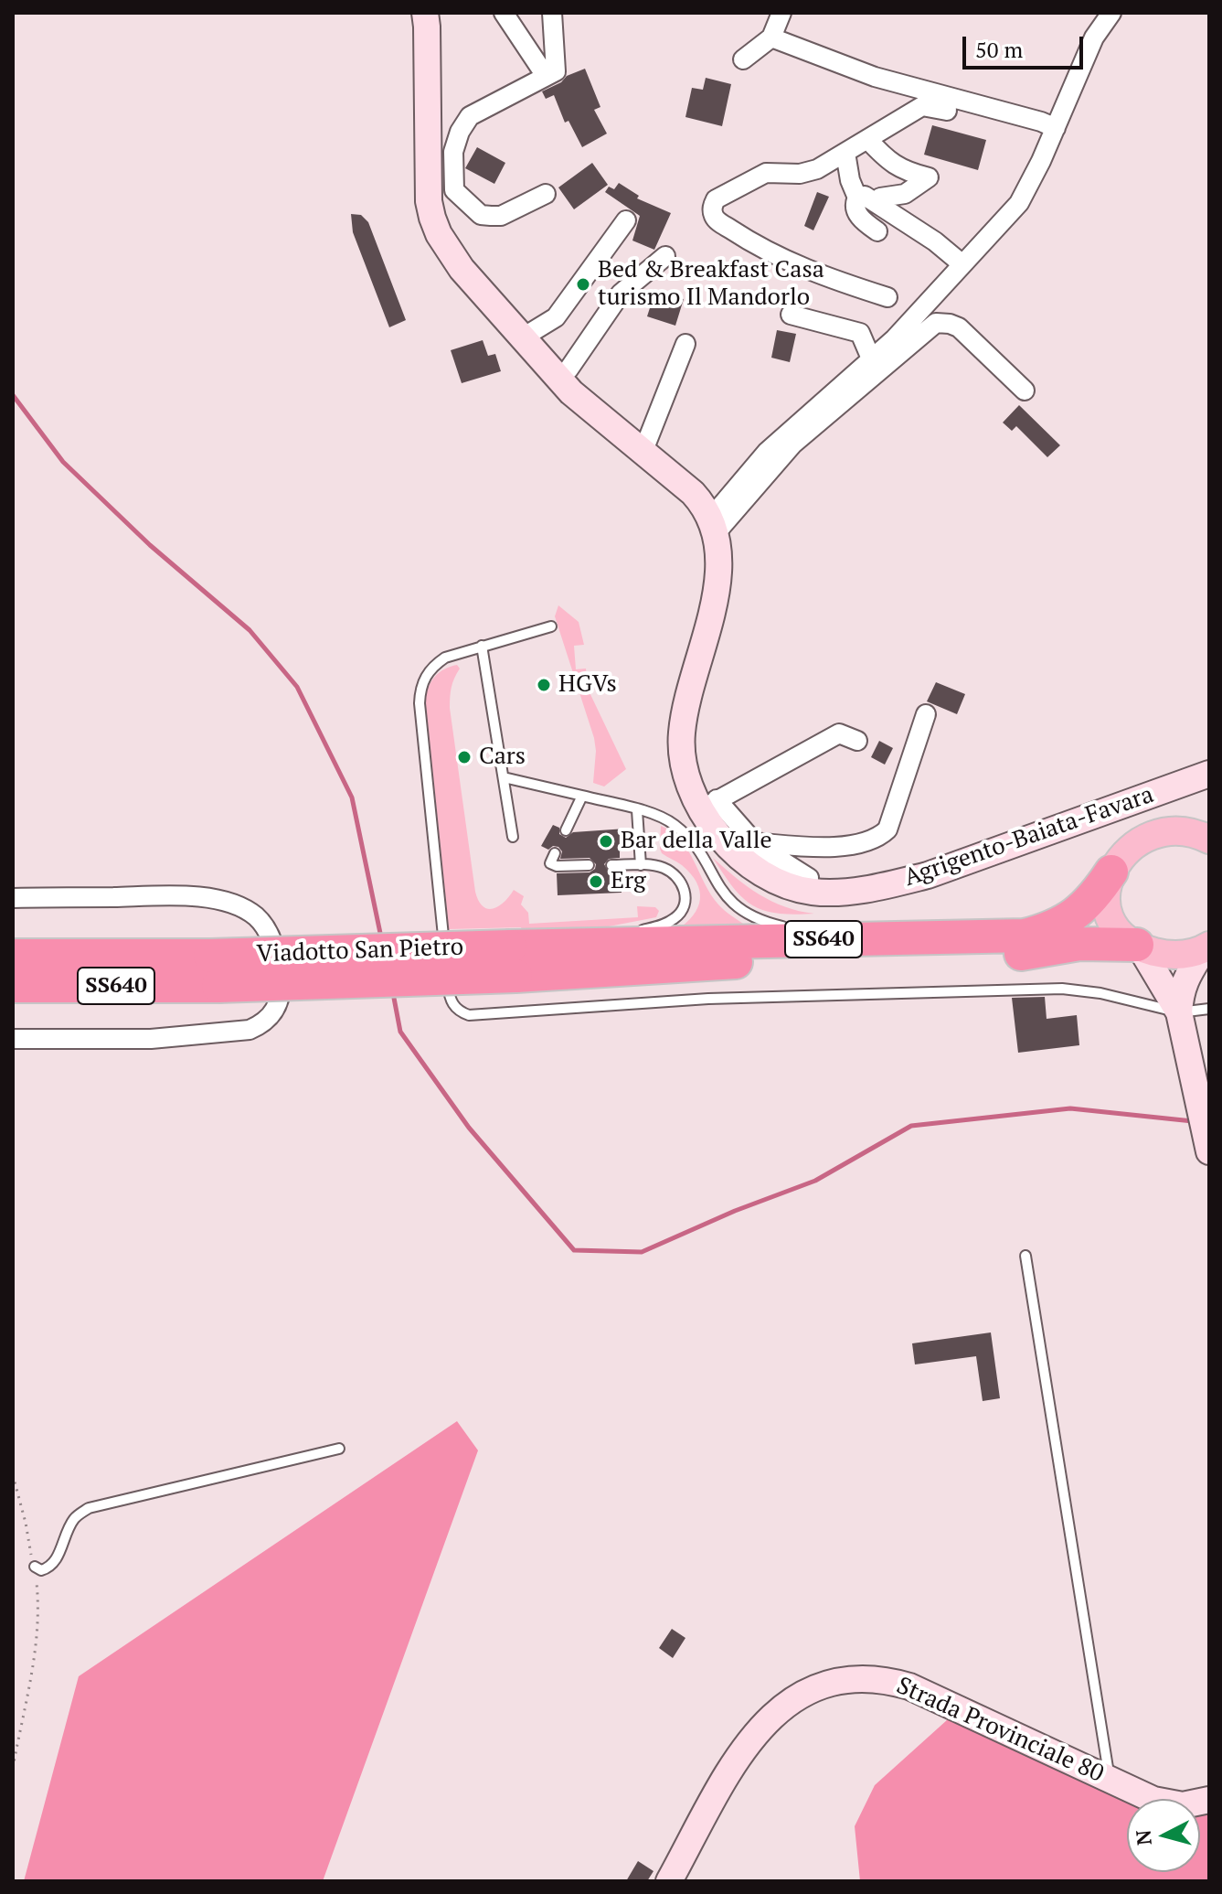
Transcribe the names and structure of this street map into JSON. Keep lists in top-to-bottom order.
{
  "streets": {
    "highway": ["SS640", "Viadotto San Pietro"],
    "street": ["Agrigento-Baiata-Favara", "Strada Provinciale 80"]
  },
  "crossings": [
    ["SS640", "Viadotto San Pietro"]
  ],
  "places": [
    "Bed & Breakfast Casa turismo Il Mandorlo",
    "HGVs",
    "Cars",
    "Bar della Valle",
    "Erg"
  ],
  "scale_bar": "50 m",
  "north": "left"
}
